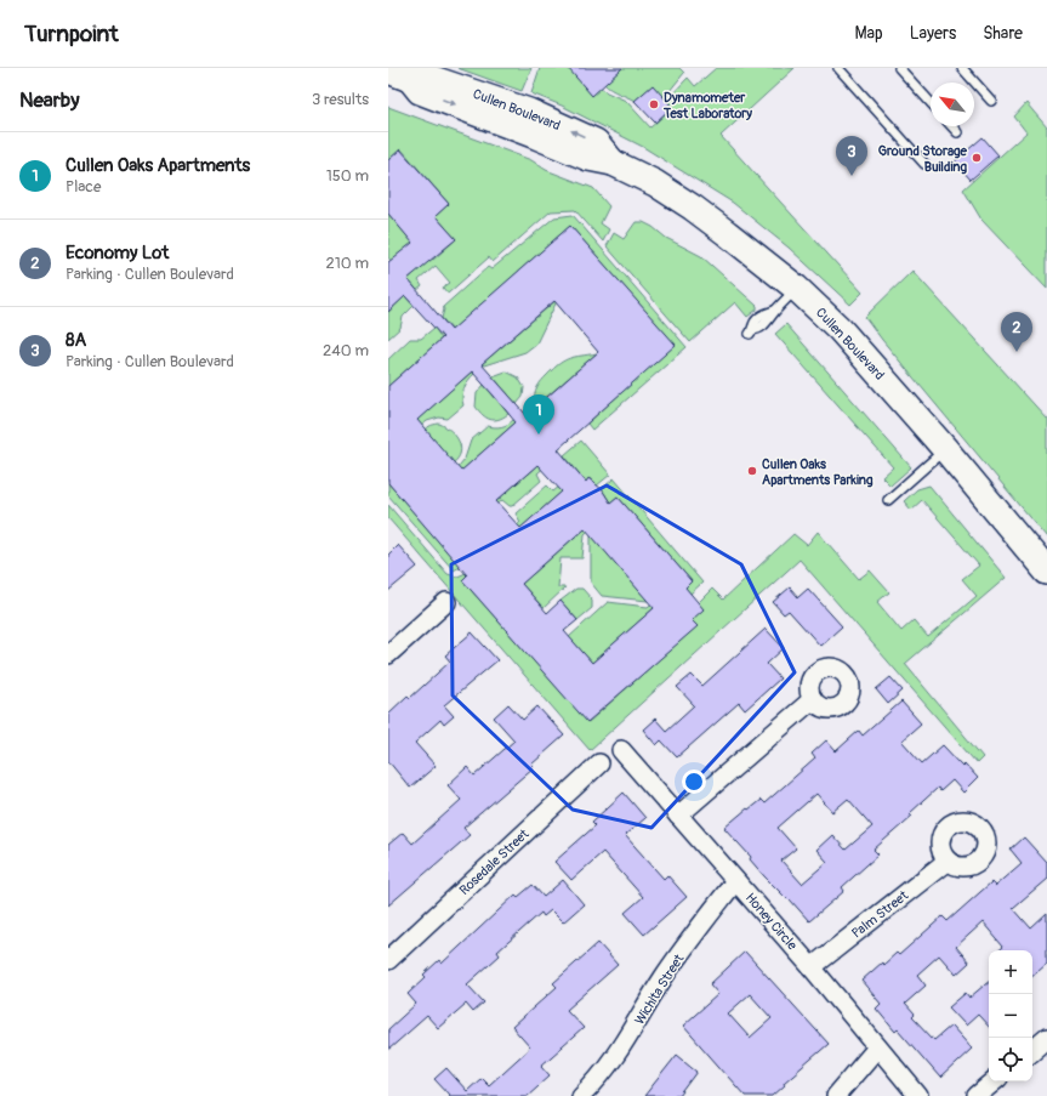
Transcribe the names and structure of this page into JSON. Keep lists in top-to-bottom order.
{
  "streets": {
    "street": [
      "Cullen Boulevard",
      "Rosedale Street",
      "Palm Street",
      "Honey Circle",
      "Wichita Street"
    ]
  },
  "crossings": [
    ["Palm Street", "Honey Circle"],
    ["Honey Circle", "Wichita Street"]
  ],
  "places": ["Dynamometer Test Laboratory", "Ground Storage Building", "Cullen Oaks Apartments Parking"],
  "north": "top left",
  "page": {
    "header": "Turnpoint",
    "nav": ["Map", "Layers", "Share"],
    "heading": ["Nearby", "3 results"],
    "list": [
      {
        "mark": "1",
        "name": "Cullen Oaks Apartments",
        "note": "Place",
        "value": "150 m"
      },
      {
        "mark": "2",
        "name": "Economy Lot",
        "note": "Parking · Cullen Boulevard",
        "value": "210 m"
      },
      {
        "mark": "3",
        "name": "8A",
        "note": "Parking · Cullen Boulevard",
        "value": "240 m"
      }
    ],
    "pins": ["3", "2", "1"],
    "map_buttons": ["+", "−"]
  }
}
